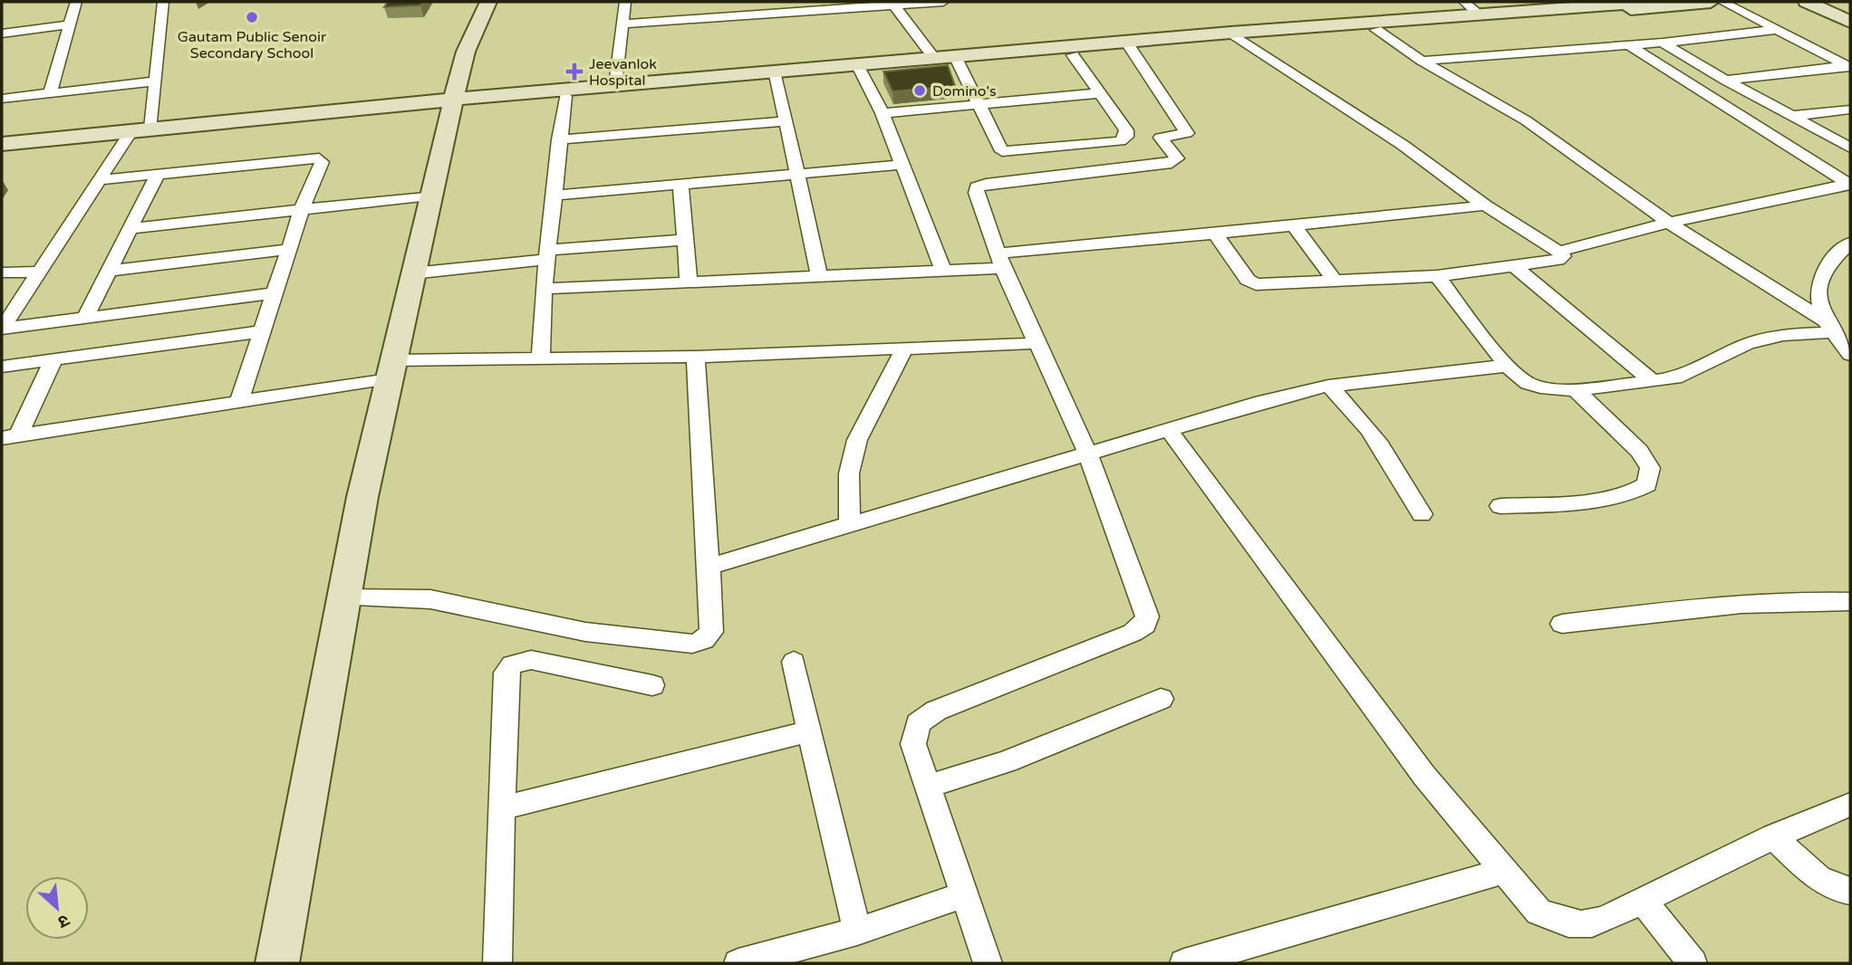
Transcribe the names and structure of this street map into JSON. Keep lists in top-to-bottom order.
{
  "places": {
    "other": ["Gautam Public Senoir Secondary School", "Domino's"],
    "health": ["Jeevanlok Hospital"]
  },
  "north": "bottom right"
}
